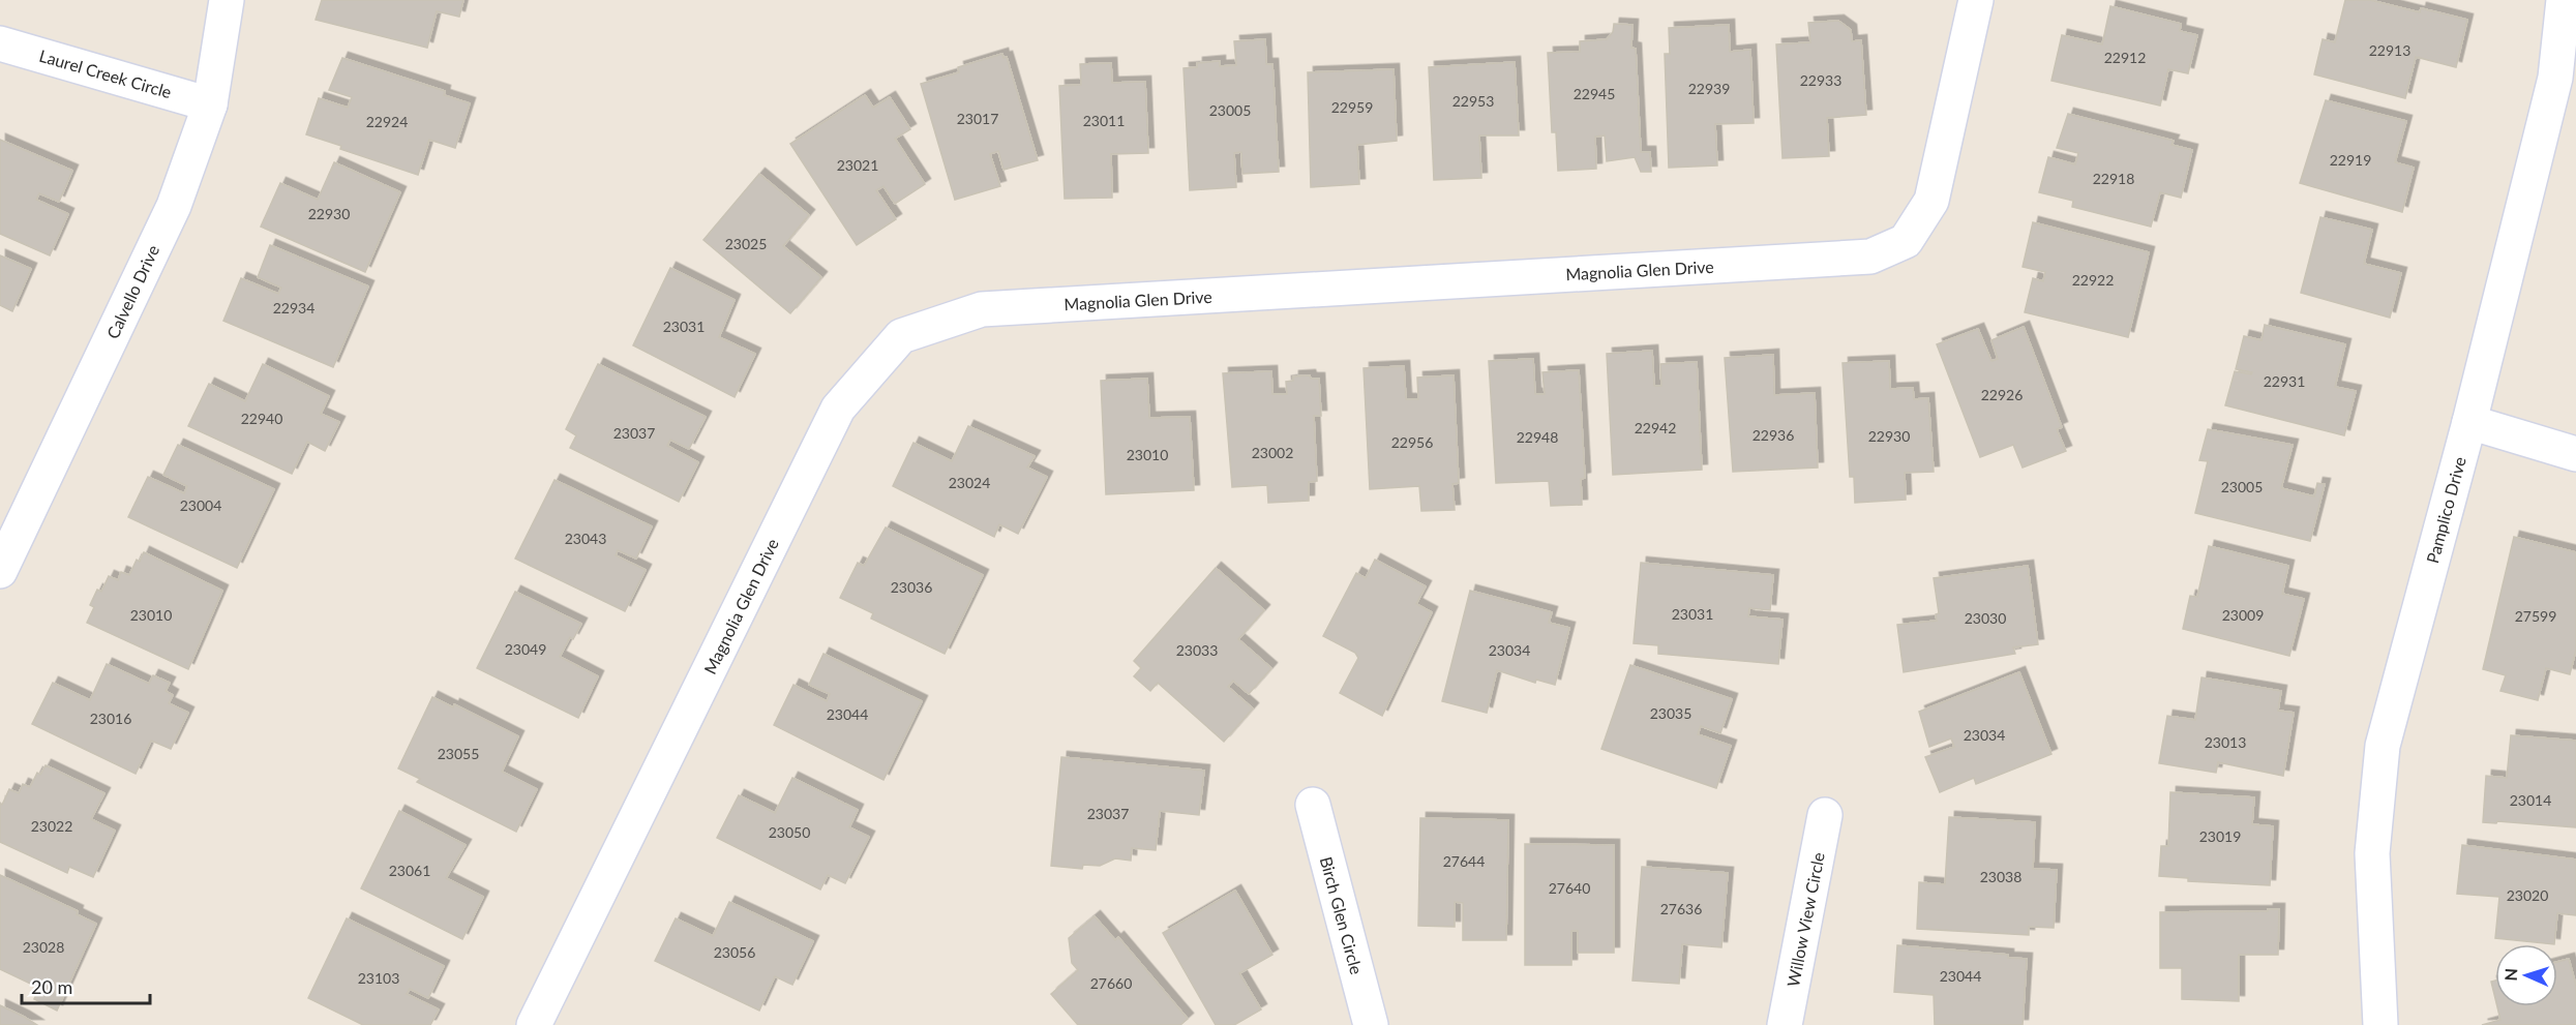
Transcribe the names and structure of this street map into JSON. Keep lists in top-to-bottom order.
{
  "streets": {
    "street": [
      "Laurel Creek Circle",
      "Magnolia Glen Drive",
      "Calvello Drive",
      "Pamplico Drive",
      "Birch Glen Circle",
      "Willow View Circle"
    ]
  },
  "crossings": [
    ["Laurel Creek Circle", "Calvello Drive"]
  ],
  "house_numbers": [
    "22913",
    "22912",
    "22933",
    "22939",
    "22945",
    "22953",
    "22959",
    "23005",
    "23017",
    "23011",
    "22924",
    "22919",
    "23021",
    "22918",
    "22930",
    "23025",
    "22922",
    "22934",
    "23031",
    "22931",
    "22926",
    "22940",
    "22942",
    "23037",
    "22936",
    "22930",
    "22948",
    "22956",
    "23002",
    "23010",
    "23024",
    "23005",
    "23004",
    "23043",
    "23036",
    "23031",
    "23010",
    "23009",
    "27599",
    "23030",
    "23049",
    "23033",
    "23034",
    "23035",
    "23044",
    "23016",
    "23034",
    "23013",
    "23055",
    "23014",
    "23037",
    "23022",
    "23050",
    "23019",
    "27644",
    "23061",
    "23038",
    "27640",
    "23020",
    "27636",
    "23028",
    "23056",
    "23044",
    "23103",
    "27660"
  ],
  "scale_bar": "20 m",
  "north": "left"
}
